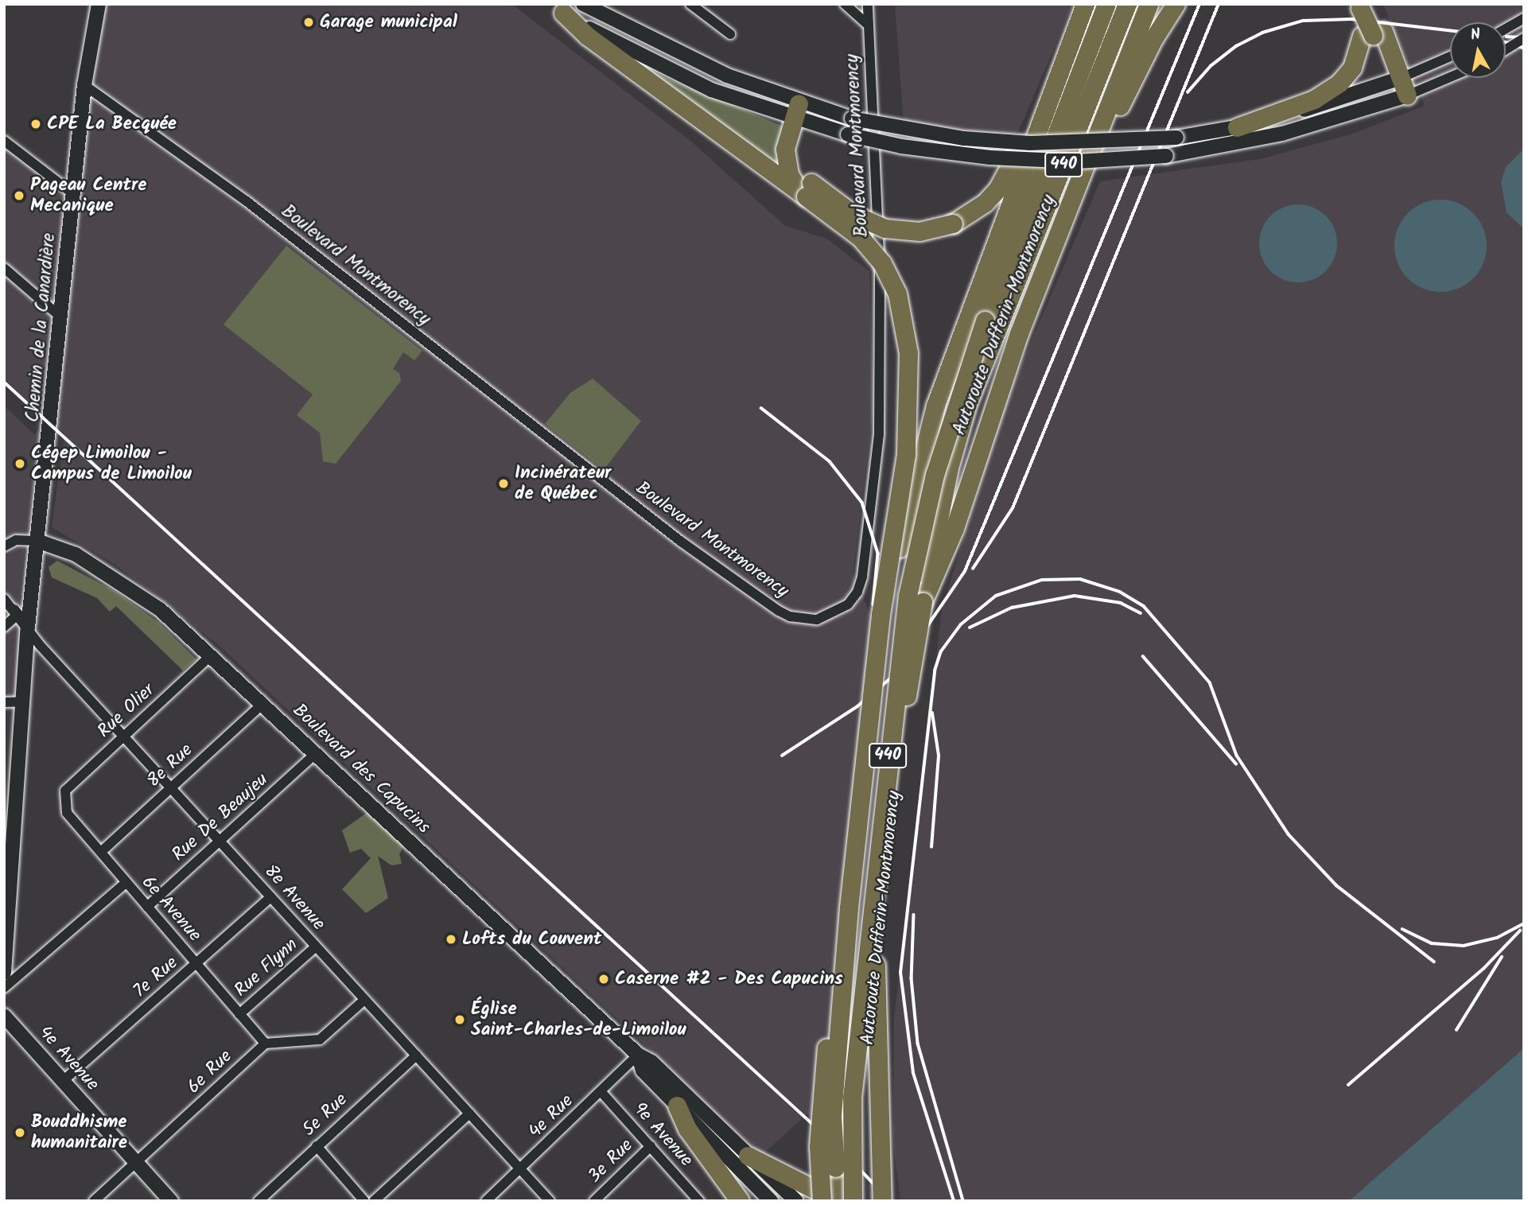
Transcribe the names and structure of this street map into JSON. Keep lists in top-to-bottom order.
{
  "streets": {
    "highway": ["440", "Autoroute Dufferin-Montmorency"],
    "main road": ["Chemin de la Canardière", "Boulevard des Capucins", "4e Avenue"],
    "street": [
      "Boulevard Montmorency",
      "Rue Olier",
      "8e Rue",
      "Rue De Beaujeu",
      "8e Avenue",
      "6e Avenue",
      "Rue Flynn",
      "7e Rue",
      "6e Rue",
      "5e Rue",
      "4e Rue",
      "9e Avenue",
      "3e Rue"
    ]
  },
  "crossings": [
    ["Boulevard Montmorency", "Chemin de la Canardière"],
    ["Chemin de la Canardière", "Boulevard des Capucins"],
    ["Chemin de la Canardière", "8e Avenue"],
    ["Rue Olier", "Boulevard des Capucins"],
    ["Rue Olier", "8e Avenue"],
    ["Rue Olier", "6e Avenue"],
    ["8e Rue", "Boulevard des Capucins"],
    ["8e Rue", "8e Avenue"],
    ["8e Rue", "6e Avenue"],
    ["Boulevard des Capucins", "Rue De Beaujeu"],
    ["Boulevard des Capucins", "4e Rue"],
    ["Rue De Beaujeu", "8e Avenue"],
    ["Rue De Beaujeu", "6e Avenue"],
    ["8e Avenue", "Rue Flynn"],
    ["8e Avenue", "7e Rue"],
    ["8e Avenue", "5e Rue"],
    ["8e Avenue", "4e Rue"],
    ["6e Avenue", "Rue Flynn"],
    ["6e Avenue", "7e Rue"],
    ["6e Avenue", "6e Rue"],
    ["7e Rue", "4e Avenue"],
    ["4e Avenue", "6e Rue"],
    ["4e Rue", "9e Avenue"],
    ["9e Avenue", "3e Rue"]
  ],
  "places": [
    "Garage municipal",
    "CPE La Becquée",
    "Pageau Centre Mecanique",
    "Cégep Limoilou - Campus de Limoilou",
    "Incinérateur de Québec",
    "Lofts du Couvent",
    "Caserne #2 - Des Capucins",
    "Église Saint-Charles-de-Limoilou",
    "Bouddhisme humanitaire"
  ],
  "north": "top"
}
